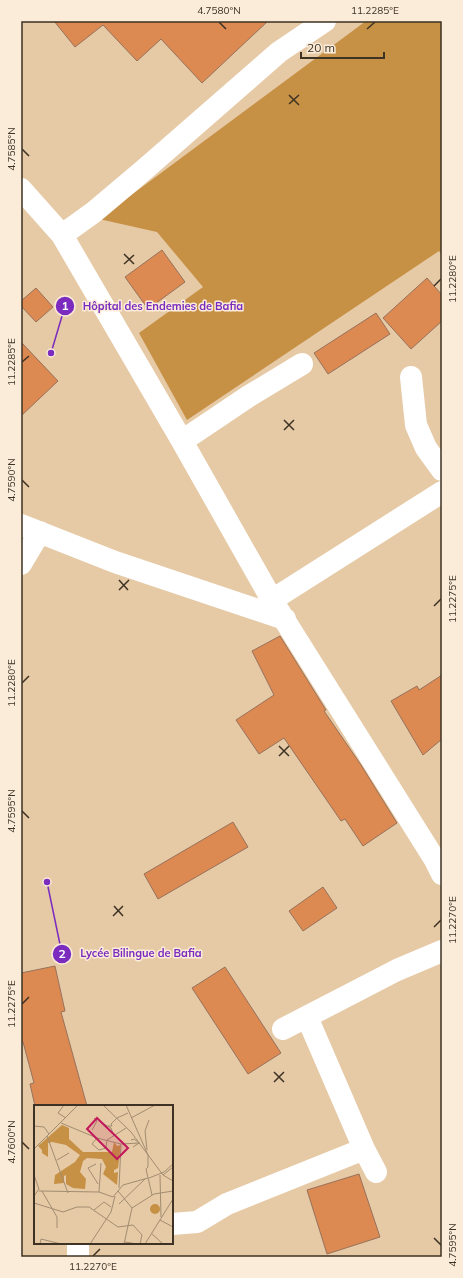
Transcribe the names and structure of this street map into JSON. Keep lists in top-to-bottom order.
{
  "places": ["Hôpital des Endemies de Bafia", "Lycée Bilingue de Bafia"],
  "scale_bar": "20 m",
  "coordinates": [
    "4.7580°N",
    "11.2285°E",
    "4.7585°N",
    "11.2280°E",
    "4.7590°N",
    "11.2275°E",
    "4.7595°N",
    "11.2270°E",
    "4.7600°N"
  ]
}
